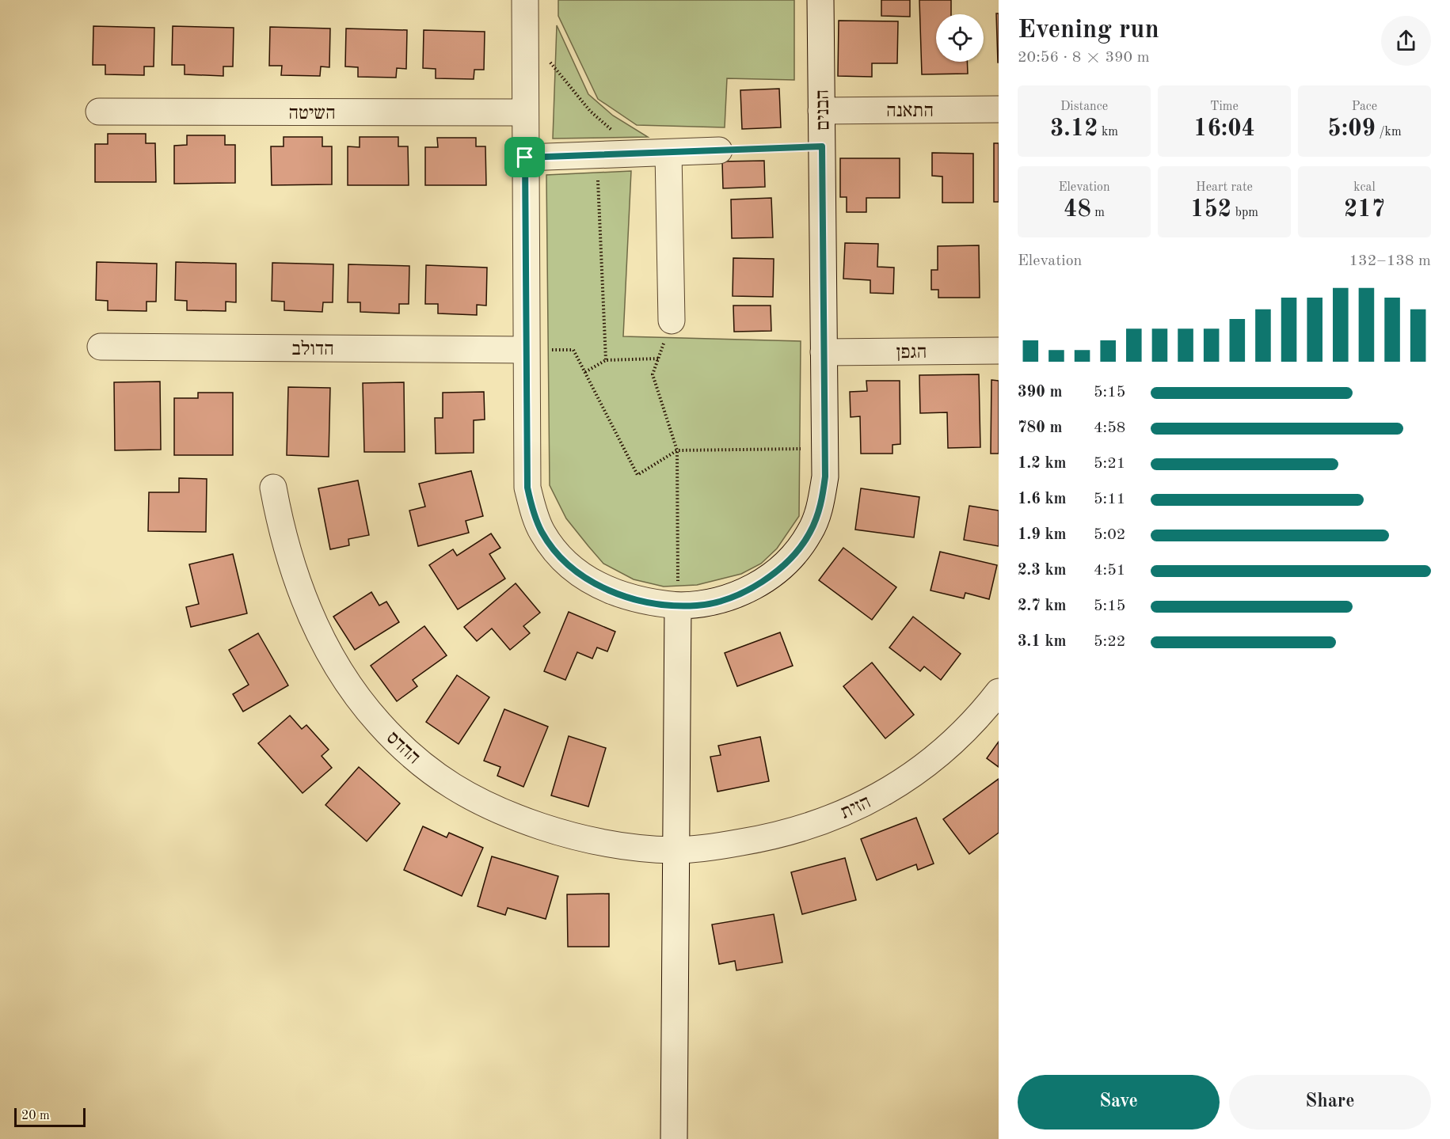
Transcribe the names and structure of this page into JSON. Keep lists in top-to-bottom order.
{
  "streets": {
    "street": [
      "הבנים",
      "התאנה",
      "השיטה",
      "הדולב",
      "הגפן",
      "ההדס",
      "הזית"
    ]
  },
  "crossings": [
    ["הבנים", "התאנה"],
    ["הבנים", "השיטה"],
    ["הבנים", "הדולב"],
    ["הבנים", "הגפן"],
    ["ההדס", "הזית"]
  ],
  "scale_bar": "20 m",
  "page": {
    "heading": ["Evening run", "20:56 · 8 × 390 m"],
    "stats": [
      ["Distance", "3.12 km"],
      ["Time", "16:04"],
      ["Pace", "5:09 /km"],
      ["Elevation", "48 m"],
      ["Heart rate", "152 bpm"],
      ["kcal", "217"]
    ],
    "chart": ["Elevation", "132–138 m"],
    "list": [
      {
        "name": "390 m",
        "note": "5:15"
      },
      {
        "name": "780 m",
        "note": "4:58"
      },
      {
        "name": "1.2 km",
        "note": "5:21"
      },
      {
        "name": "1.6 km",
        "note": "5:11"
      },
      {
        "name": "1.9 km",
        "note": "5:02"
      },
      {
        "name": "2.3 km",
        "note": "4:51"
      },
      {
        "name": "2.7 km",
        "note": "5:15"
      },
      {
        "name": "3.1 km",
        "note": "5:22"
      }
    ],
    "buttons": ["Save", "Share"],
    "scale": "20 m"
  }
}
